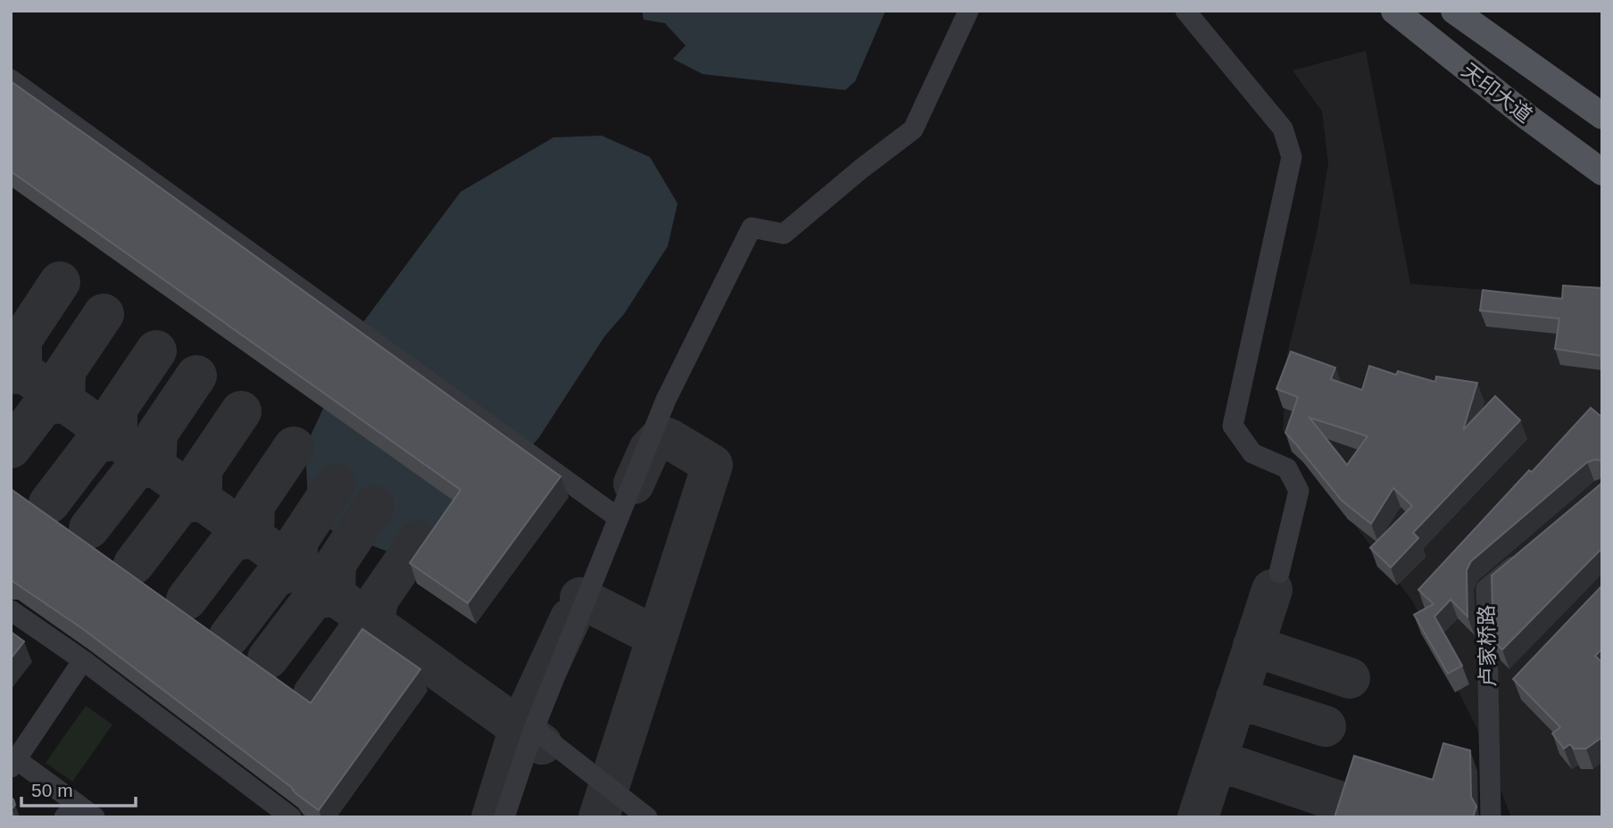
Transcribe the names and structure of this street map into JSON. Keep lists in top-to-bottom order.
{
  "streets": {
    "main road": ["天印大道"],
    "street": ["卢家桥路"]
  },
  "scale_bar": "50 m"
}
